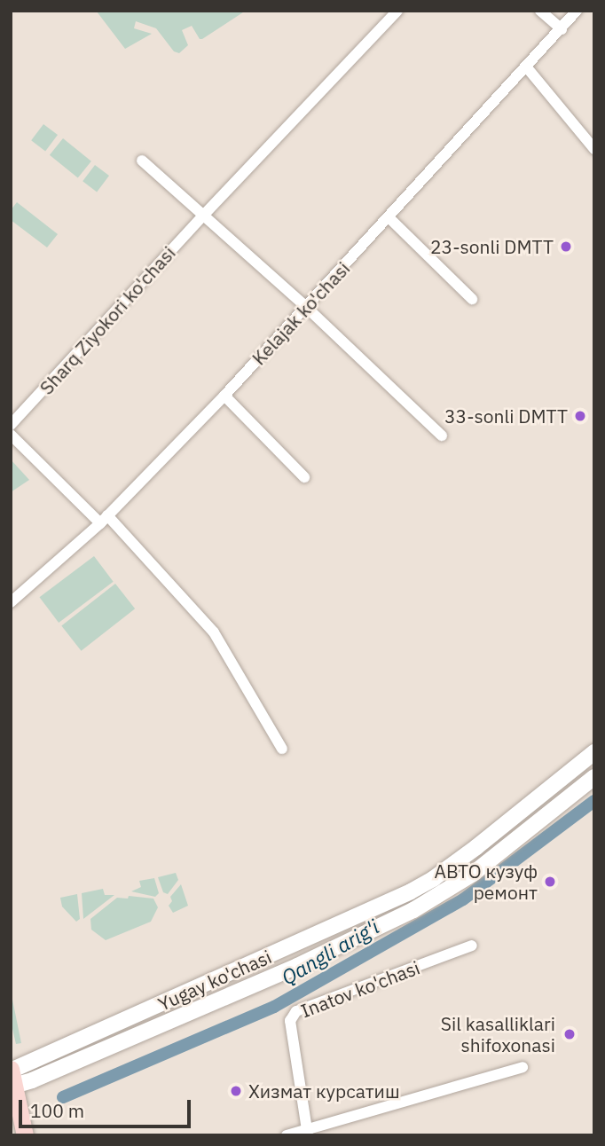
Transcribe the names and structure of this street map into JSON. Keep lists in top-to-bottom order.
{
  "streets": {
    "main road": ["Yugay ko'chasi"],
    "street": ["Kelajak ko'chasi", "Sharq Ziyokori ko'chasi", "Inatov ko'chasi"]
  },
  "water": ["Qangli arig'i"],
  "places": [
    "23-sonli DMTT",
    "33-sonli DMTT",
    "АВТО кузуф ремонт",
    "Sil kasalliklari shifoxonasi",
    "Хизмат курсатиш"
  ],
  "scale_bar": "100 m"
}
